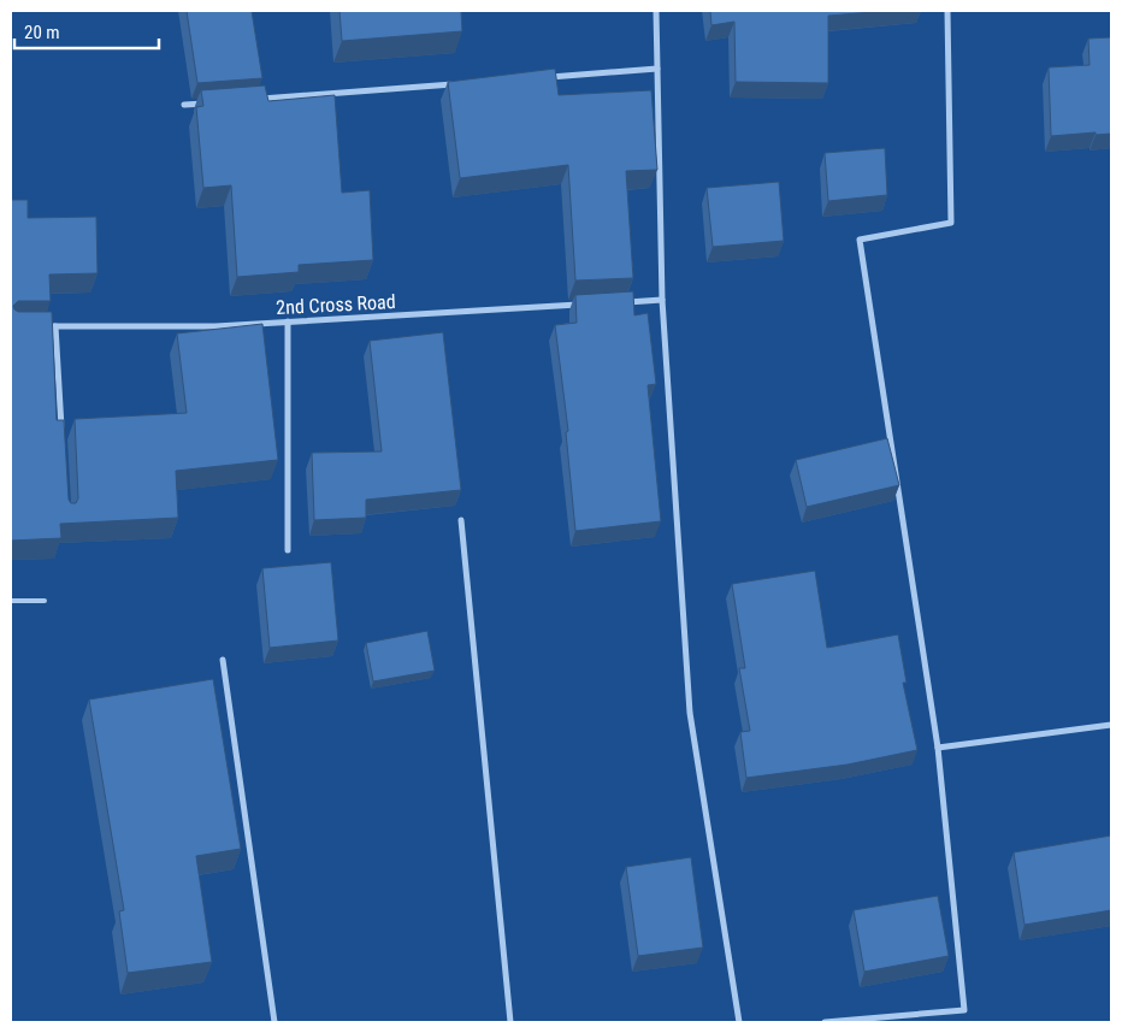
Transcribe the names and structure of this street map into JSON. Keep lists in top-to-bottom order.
{
  "streets": {
    "street": ["2nd Cross Road"]
  },
  "scale_bar": "20 m"
}
